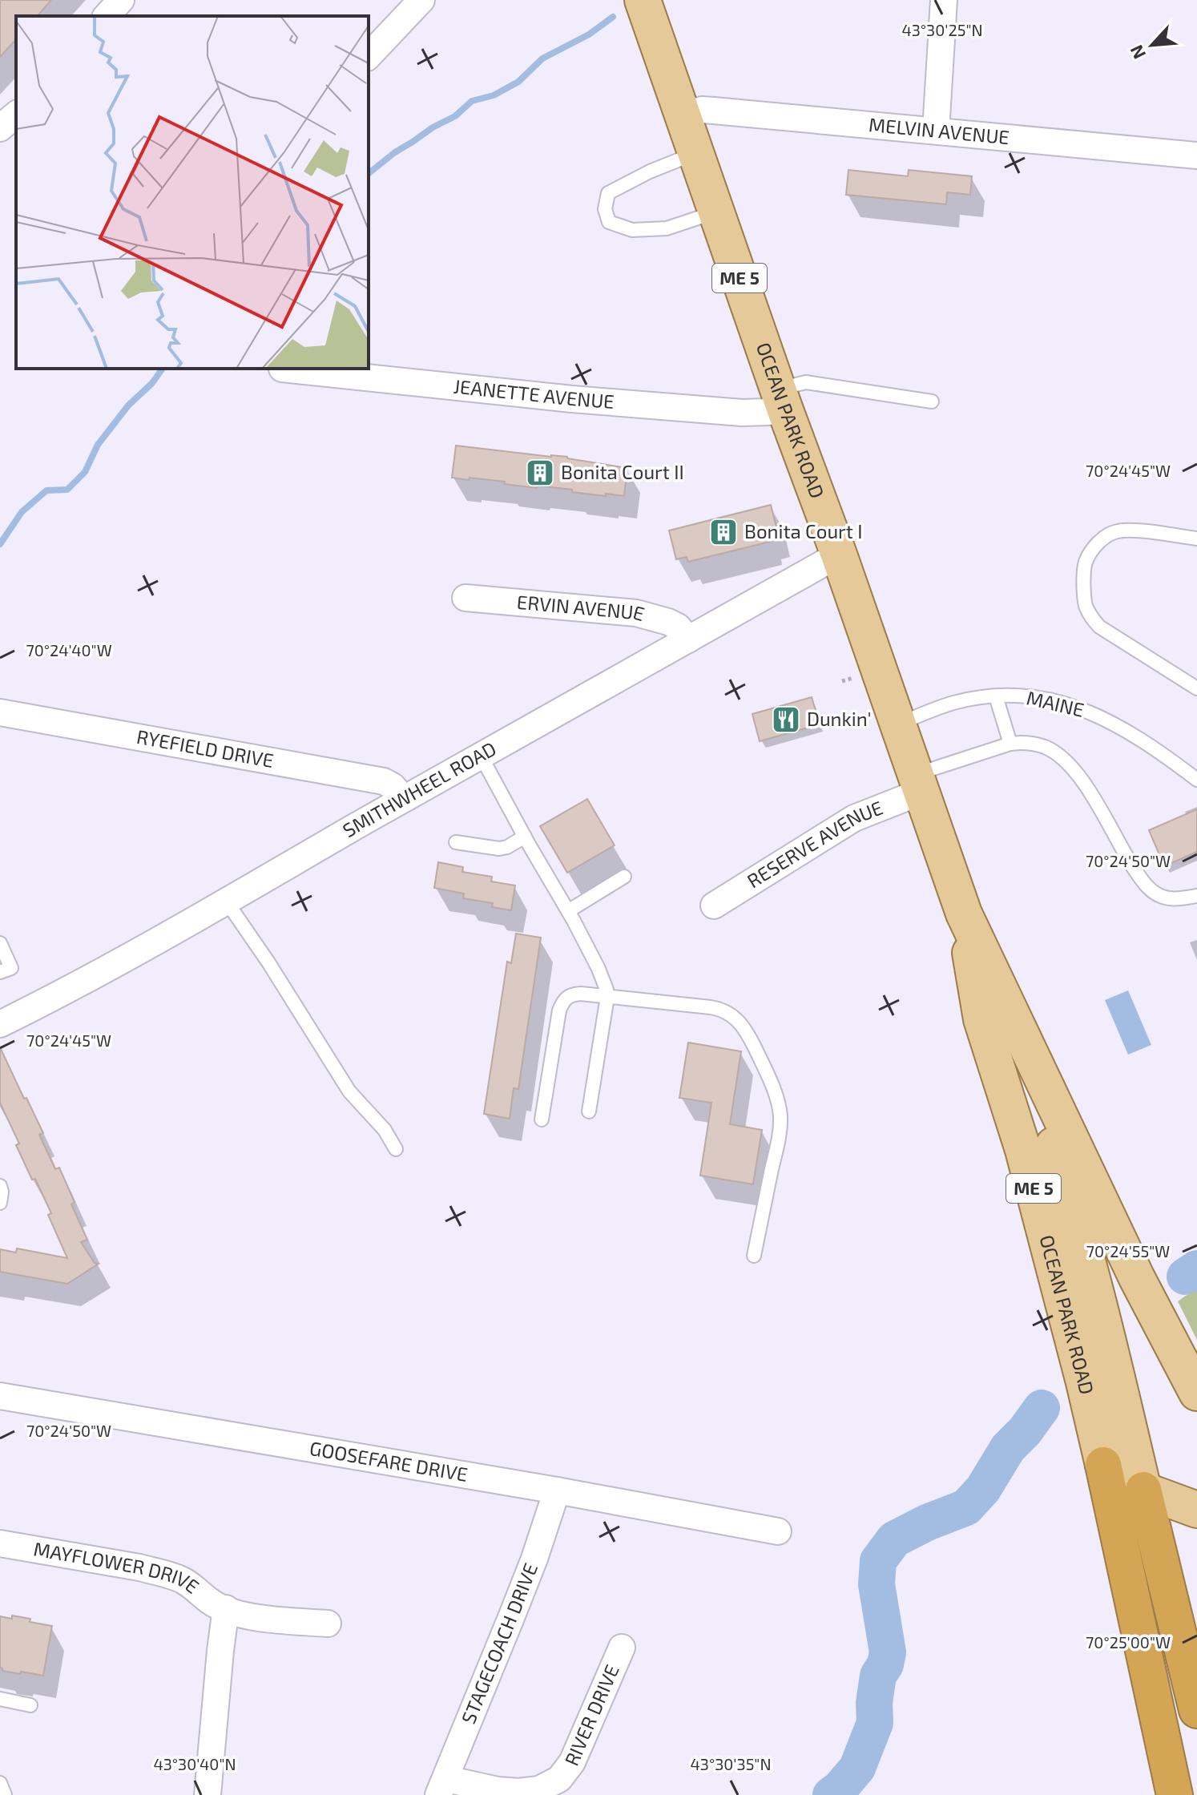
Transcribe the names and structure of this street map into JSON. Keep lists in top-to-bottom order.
{
  "streets": {
    "main road": ["ME 5", "OCEAN PARK ROAD"],
    "street": [
      "MELVIN AVENUE",
      "JEANETTE AVENUE",
      "ERVIN AVENUE",
      "RYEFIELD DRIVE",
      "SMITHWHEEL ROAD",
      "RESERVE AVENUE",
      "GOOSEFARE DRIVE",
      "MAYFLOWER DRIVE",
      "STAGECOACH DRIVE",
      "RIVER DRIVE"
    ],
    "lane": ["MAINE"]
  },
  "crossings": [
    ["MELVIN AVENUE", "OCEAN PARK ROAD"],
    ["JEANETTE AVENUE", "OCEAN PARK ROAD"],
    ["OCEAN PARK ROAD", "MAINE"],
    ["OCEAN PARK ROAD", "SMITHWHEEL ROAD"],
    ["OCEAN PARK ROAD", "RESERVE AVENUE"],
    ["ERVIN AVENUE", "SMITHWHEEL ROAD"],
    ["RYEFIELD DRIVE", "SMITHWHEEL ROAD"],
    ["GOOSEFARE DRIVE", "STAGECOACH DRIVE"],
    ["STAGECOACH DRIVE", "RIVER DRIVE"]
  ],
  "places": {
    "building": ["Bonita Court II", "Bonita Court I"],
    "restaurant": ["Dunkin'"]
  },
  "north": "bottom left",
  "coordinates": [
    "43°30'25\"N",
    "70°24'45\"W",
    "70°24'40\"W",
    "70°24'50\"W",
    "70°24'55\"W",
    "70°25'00\"W",
    "43°30'40\"N",
    "43°30'35\"N"
  ]
}
